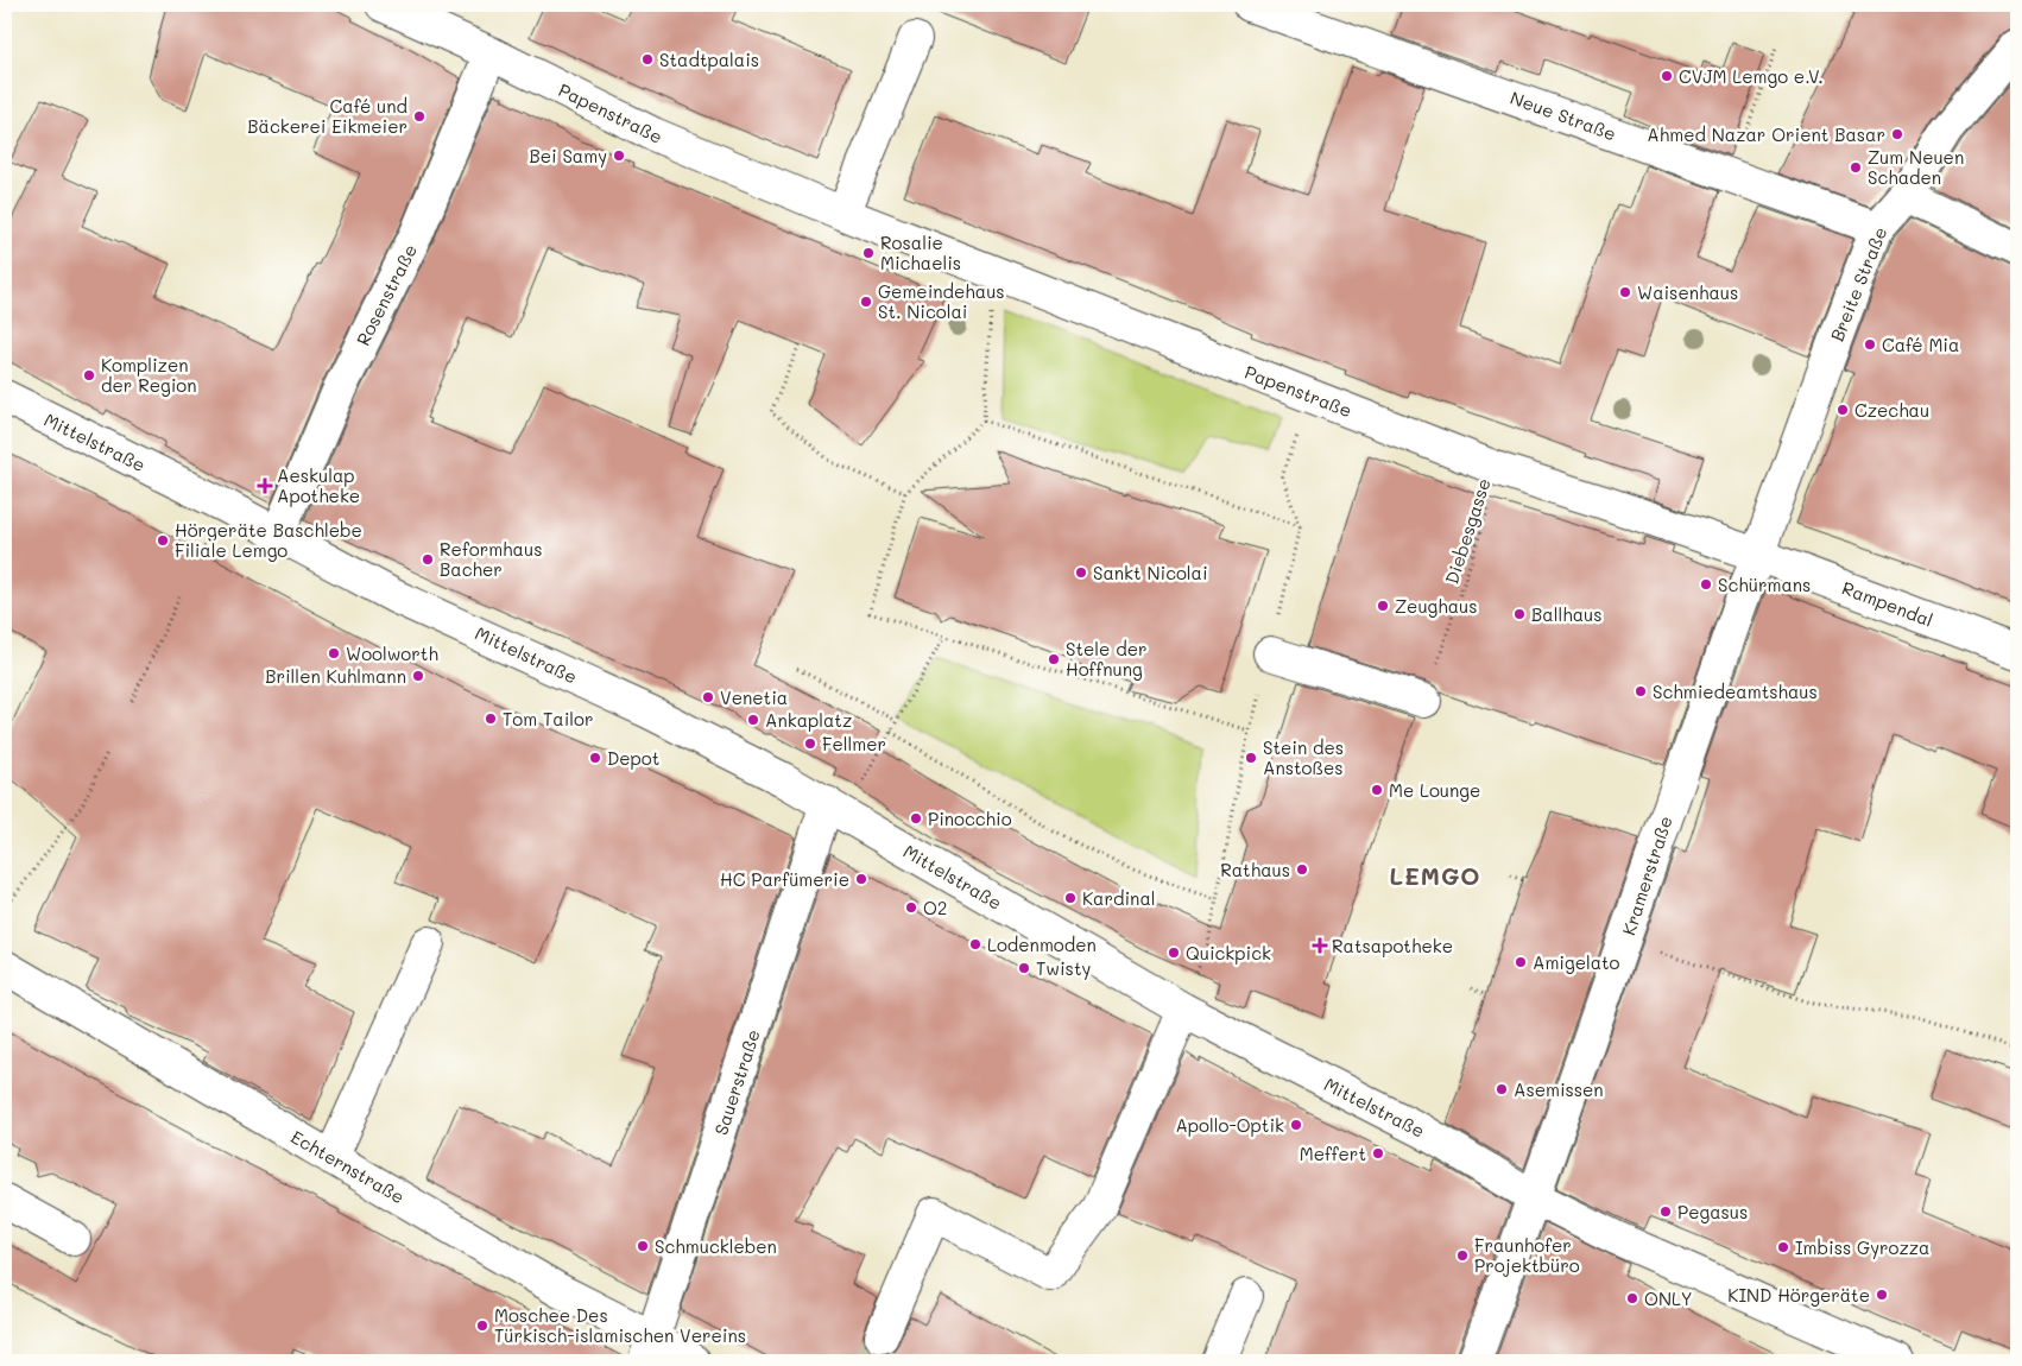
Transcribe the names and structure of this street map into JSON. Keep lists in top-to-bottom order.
{
  "streets": {
    "street": [
      "Papenstraße",
      "Neue Straße",
      "Breite Straße",
      "Rosenstraße",
      "Mittelstraße",
      "Rampendal",
      "Kramerstraße",
      "Sauerstraße",
      "Echternstraße"
    ],
    "path": ["Diebesgasse"]
  },
  "crossings": [
    ["Papenstraße", "Breite Straße"],
    ["Papenstraße", "Rosenstraße"],
    ["Papenstraße", "Diebesgasse"],
    ["Papenstraße", "Rampendal"],
    ["Papenstraße", "Kramerstraße"],
    ["Neue Straße", "Breite Straße"],
    ["Breite Straße", "Rampendal"],
    ["Breite Straße", "Kramerstraße"],
    ["Rosenstraße", "Mittelstraße"],
    ["Mittelstraße", "Kramerstraße"],
    ["Mittelstraße", "Sauerstraße"],
    ["Rampendal", "Kramerstraße"],
    ["Sauerstraße", "Echternstraße"]
  ],
  "districts": ["LEMGO"],
  "places": {
    "other": [
      "Stadtpalais",
      "CVJM Lemgo e.V.",
      "Café und Bäckerei Eikmeier",
      "Ahmed Nazar Orient Basar",
      "Bei Samy",
      "Zum Neuen Schaden",
      "Rosalie Michaelis",
      "Waisenhaus",
      "Gemeindehaus St. Nicolai",
      "Café Mia",
      "Komplizen der Region",
      "Czechau",
      "Hörgeräte Baschlebe Filiale Lemgo",
      "Reformhaus Bacher",
      "Sankt Nicolai",
      "Schürmans",
      "Zeughaus",
      "Ballhaus",
      "Woolworth",
      "Stele der Hoffnung",
      "Brillen Kuhlmann",
      "Schmiedeamtshaus",
      "Venetia",
      "Tom Tailor",
      "Ankaplatz",
      "Fellmer",
      "Depot",
      "Stein des Anstoßes",
      "Me Lounge",
      "Pinocchio",
      "Rathaus",
      "HC Parfümerie",
      "Kardinal",
      "O2",
      "Lodenmoden",
      "Quickpick",
      "Amigelato",
      "Twisty",
      "Asemissen",
      "Apollo-Optik",
      "Meffert",
      "Pegasus",
      "Schmuckleben",
      "Imbiss Gyrozza",
      "Fraunhofer Projektbüro",
      "KIND Hörgeräte",
      "ONLY",
      "Moschee Des Türkisch-islamischen Vereins"
    ],
    "health": ["Aeskulap Apotheke", "Ratsapotheke"]
  }
}
